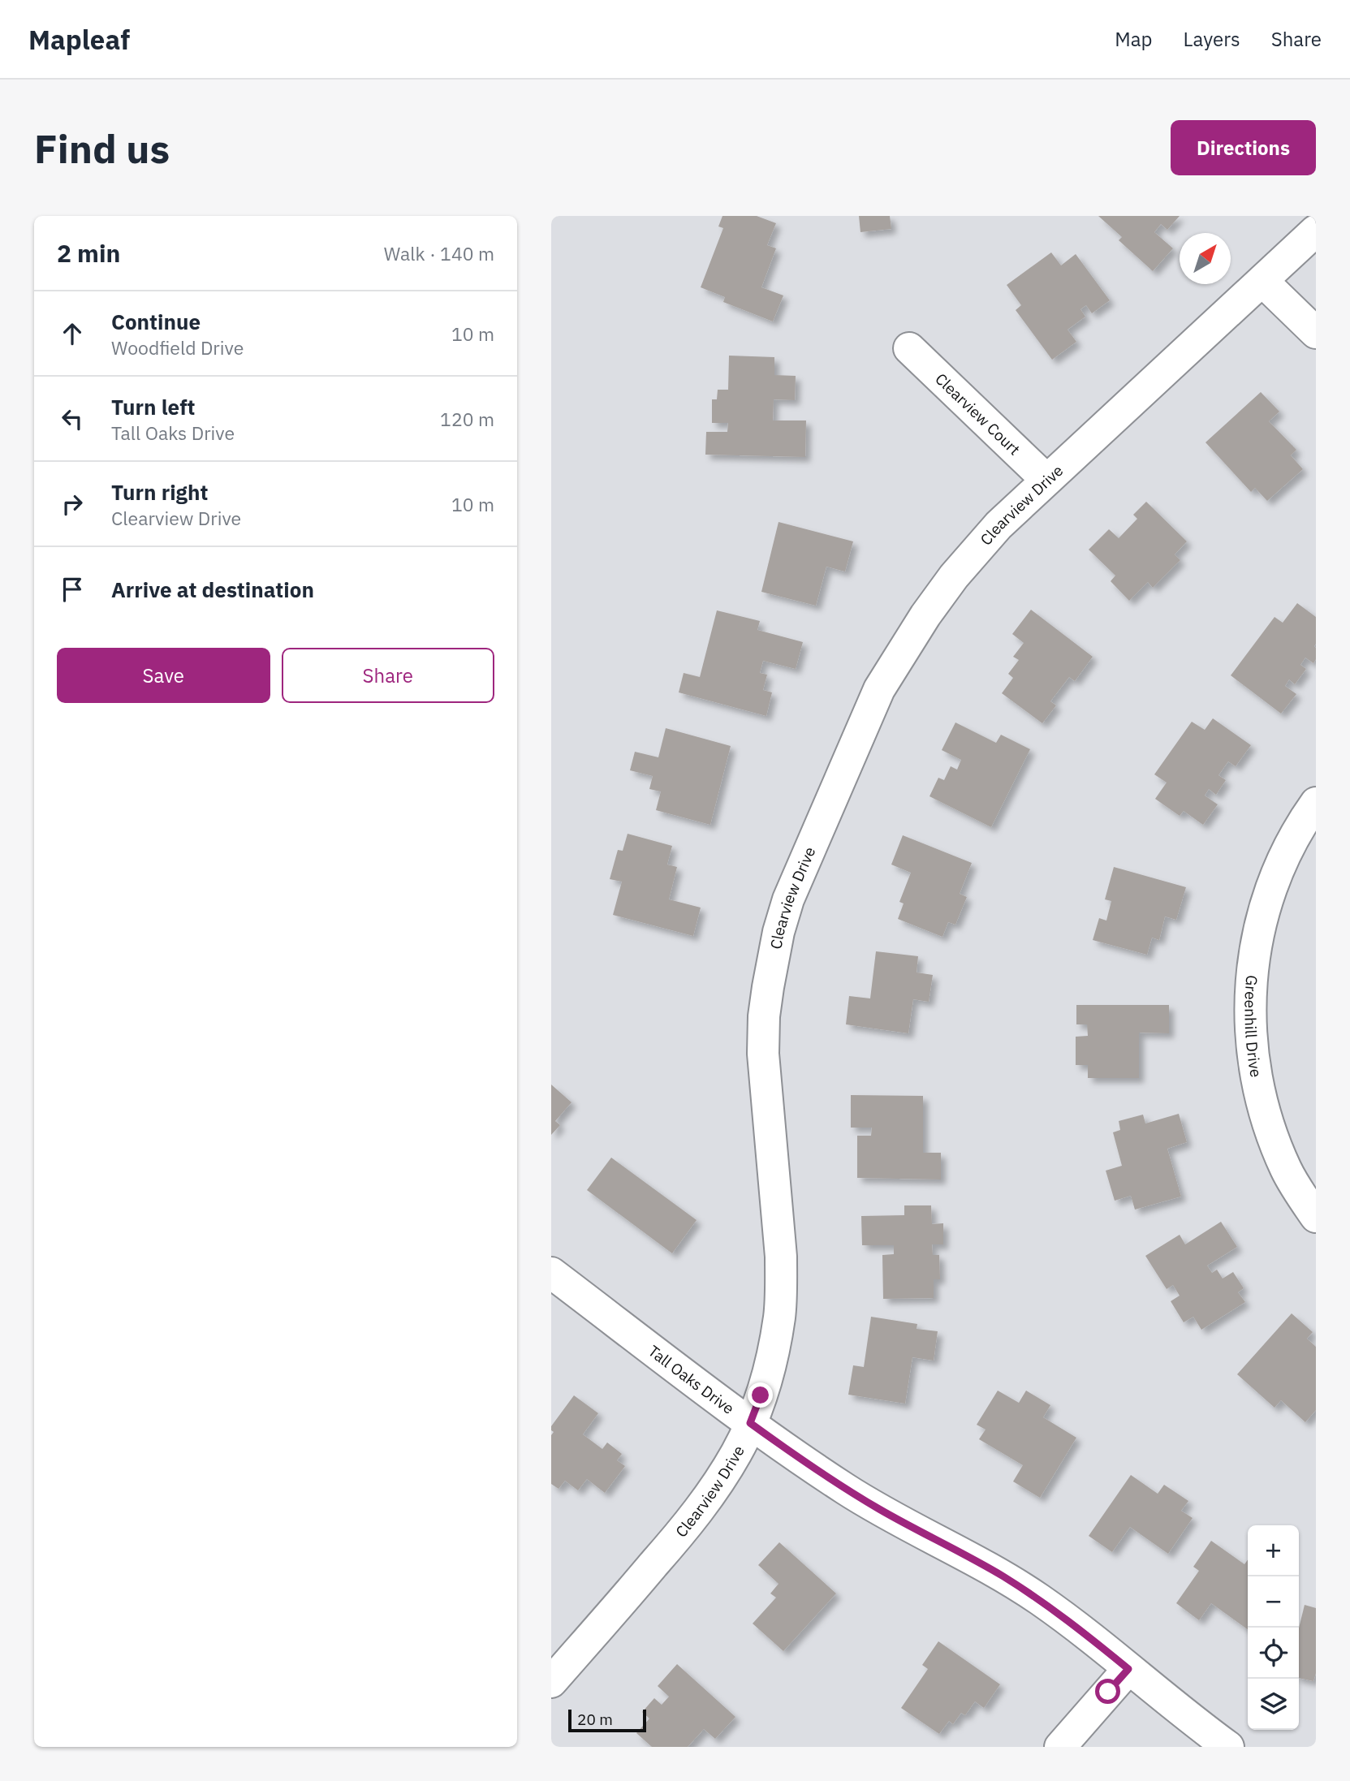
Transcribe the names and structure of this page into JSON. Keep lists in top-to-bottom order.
{
  "streets": {
    "street": [
      "Clearview Court",
      "Clearview Drive",
      "Greenhill Drive",
      "Tall Oaks Drive"
    ]
  },
  "crossings": [
    ["Clearview Court", "Clearview Drive"],
    ["Clearview Drive", "Tall Oaks Drive"]
  ],
  "scale_bar": "20 m",
  "north": "top right",
  "page": {
    "header": "Mapleaf",
    "nav": ["Map", "Layers", "Share"],
    "buttons": [
      "Directions",
      ["Save", "Share"]
    ],
    "title": "Find us",
    "heading": ["2 min", "Walk · 140 m"],
    "list": [
      ["Continue", "Woodfield Drive", "10 m"],
      ["Turn left", "Tall Oaks Drive", "120 m"],
      ["Turn right", "Clearview Drive", "10 m"],
      "Arrive at destination"
    ],
    "map_buttons": ["+", "−"],
    "scale": "20 m"
  }
}
